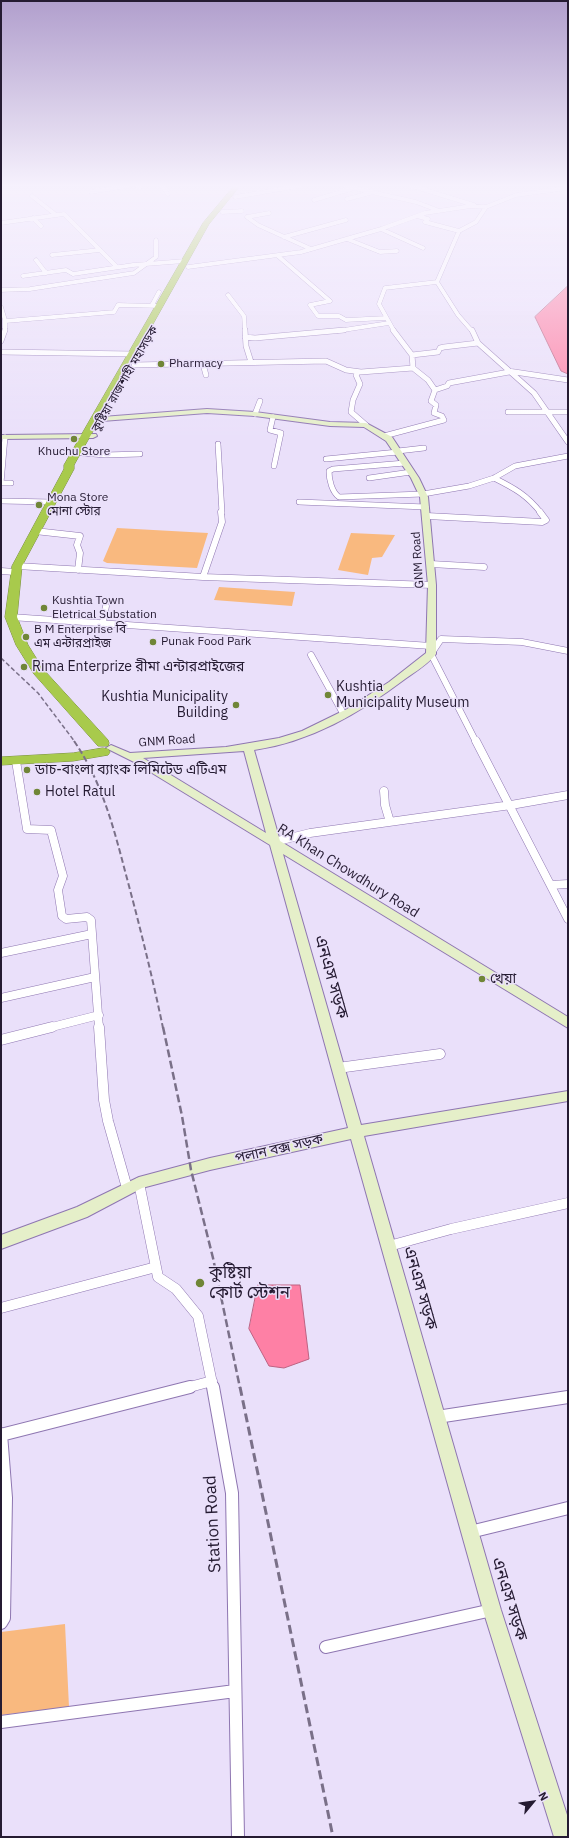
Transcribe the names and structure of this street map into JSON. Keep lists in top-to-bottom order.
{
  "streets": {
    "highway": ["কুষ্টিয়া রাজশাহী মহাসড়ক"],
    "street": [
      "GNM Road",
      "RA Khan Chowdhury Road",
      "এনএস সড়ক",
      "পলান বক্স সড়ক",
      "Station Road"
    ]
  },
  "crossings": [
    ["কুষ্টিয়া রাজশাহী মহাসড়ক", "GNM Road"],
    ["কুষ্টিয়া রাজশাহী মহাসড়ক", "RA Khan Chowdhury Road"],
    ["GNM Road", "RA Khan Chowdhury Road"],
    ["GNM Road", "এনএস সড়ক"],
    ["RA Khan Chowdhury Road", "এনএস সড়ক"],
    ["এনএস সড়ক", "পলান বক্স সড়ক"],
    ["পলান বক্স সড়ক", "Station Road"]
  ],
  "places": [
    "Pharmacy",
    "Khuchu Store",
    "Mona Store মোনা স্টোর",
    "Kushtia Town Eletrical Substation",
    "B M Enterprise বি এম এন্টারপ্রাইজ",
    "Punak Food Park",
    "Rima Enterprize রীমা এন্টারপ্রাইজের",
    "Kushtia Municipality Museum",
    "Kushtia Municipality Building",
    "ডাচ-বাংলা ব্যাংক লিমিটেড এটিএম",
    "Hotel Ratul",
    "খেয়া",
    "কুষ্টিয়া কোর্ট স্টেশন"
  ],
  "north": "top right"
}
